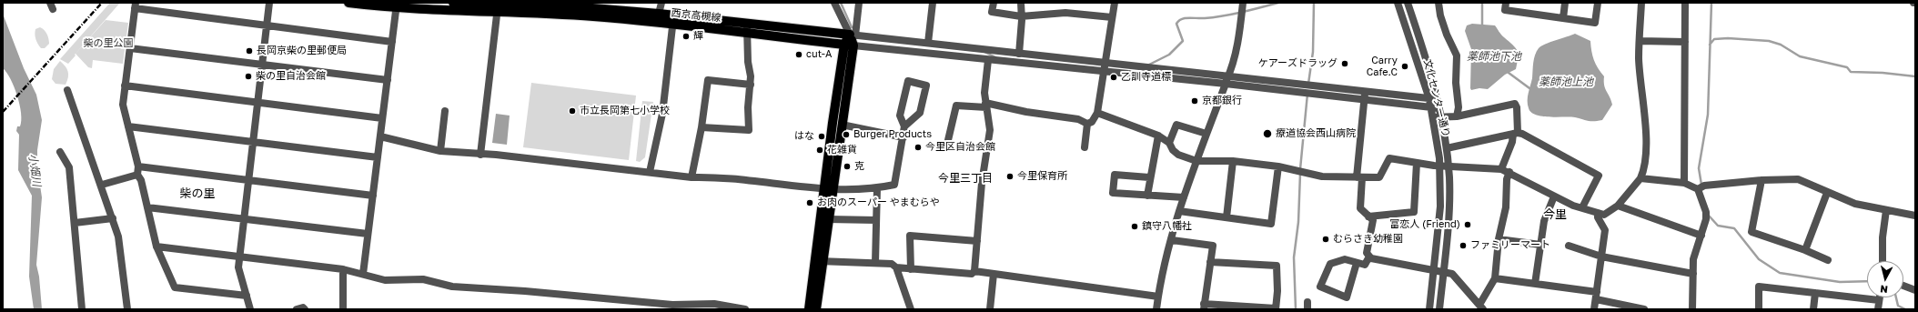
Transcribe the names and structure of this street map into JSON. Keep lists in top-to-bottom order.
{
  "streets": {
    "main road": ["西京高槻線"],
    "street": ["文化センター通り"]
  },
  "districts": ["今里三丁目", "柴の里", "今里"],
  "water": ["薬師池下池", "薬師池上池", "小畑川"],
  "parks": ["柴の里公園"],
  "places": [
    "輝",
    "長岡京柴の里郵便局",
    "cut-A",
    "ケアーズドラッグ",
    "Carry Cafe.C",
    "柴の里自治会館",
    "乙訓寺道標",
    "京都銀行",
    "市立長岡第七小学校",
    "療道協会西山病院",
    "Burger Products",
    "はな",
    "今里区自治会館",
    "花雑貨",
    "克",
    "今里保育所",
    "お肉のスーパー やまむらや",
    "富恋人 (Friend)",
    "鎮守八幡社",
    "むらさき幼稚園",
    "ファミリーマート"
  ],
  "north": "bottom"
}
